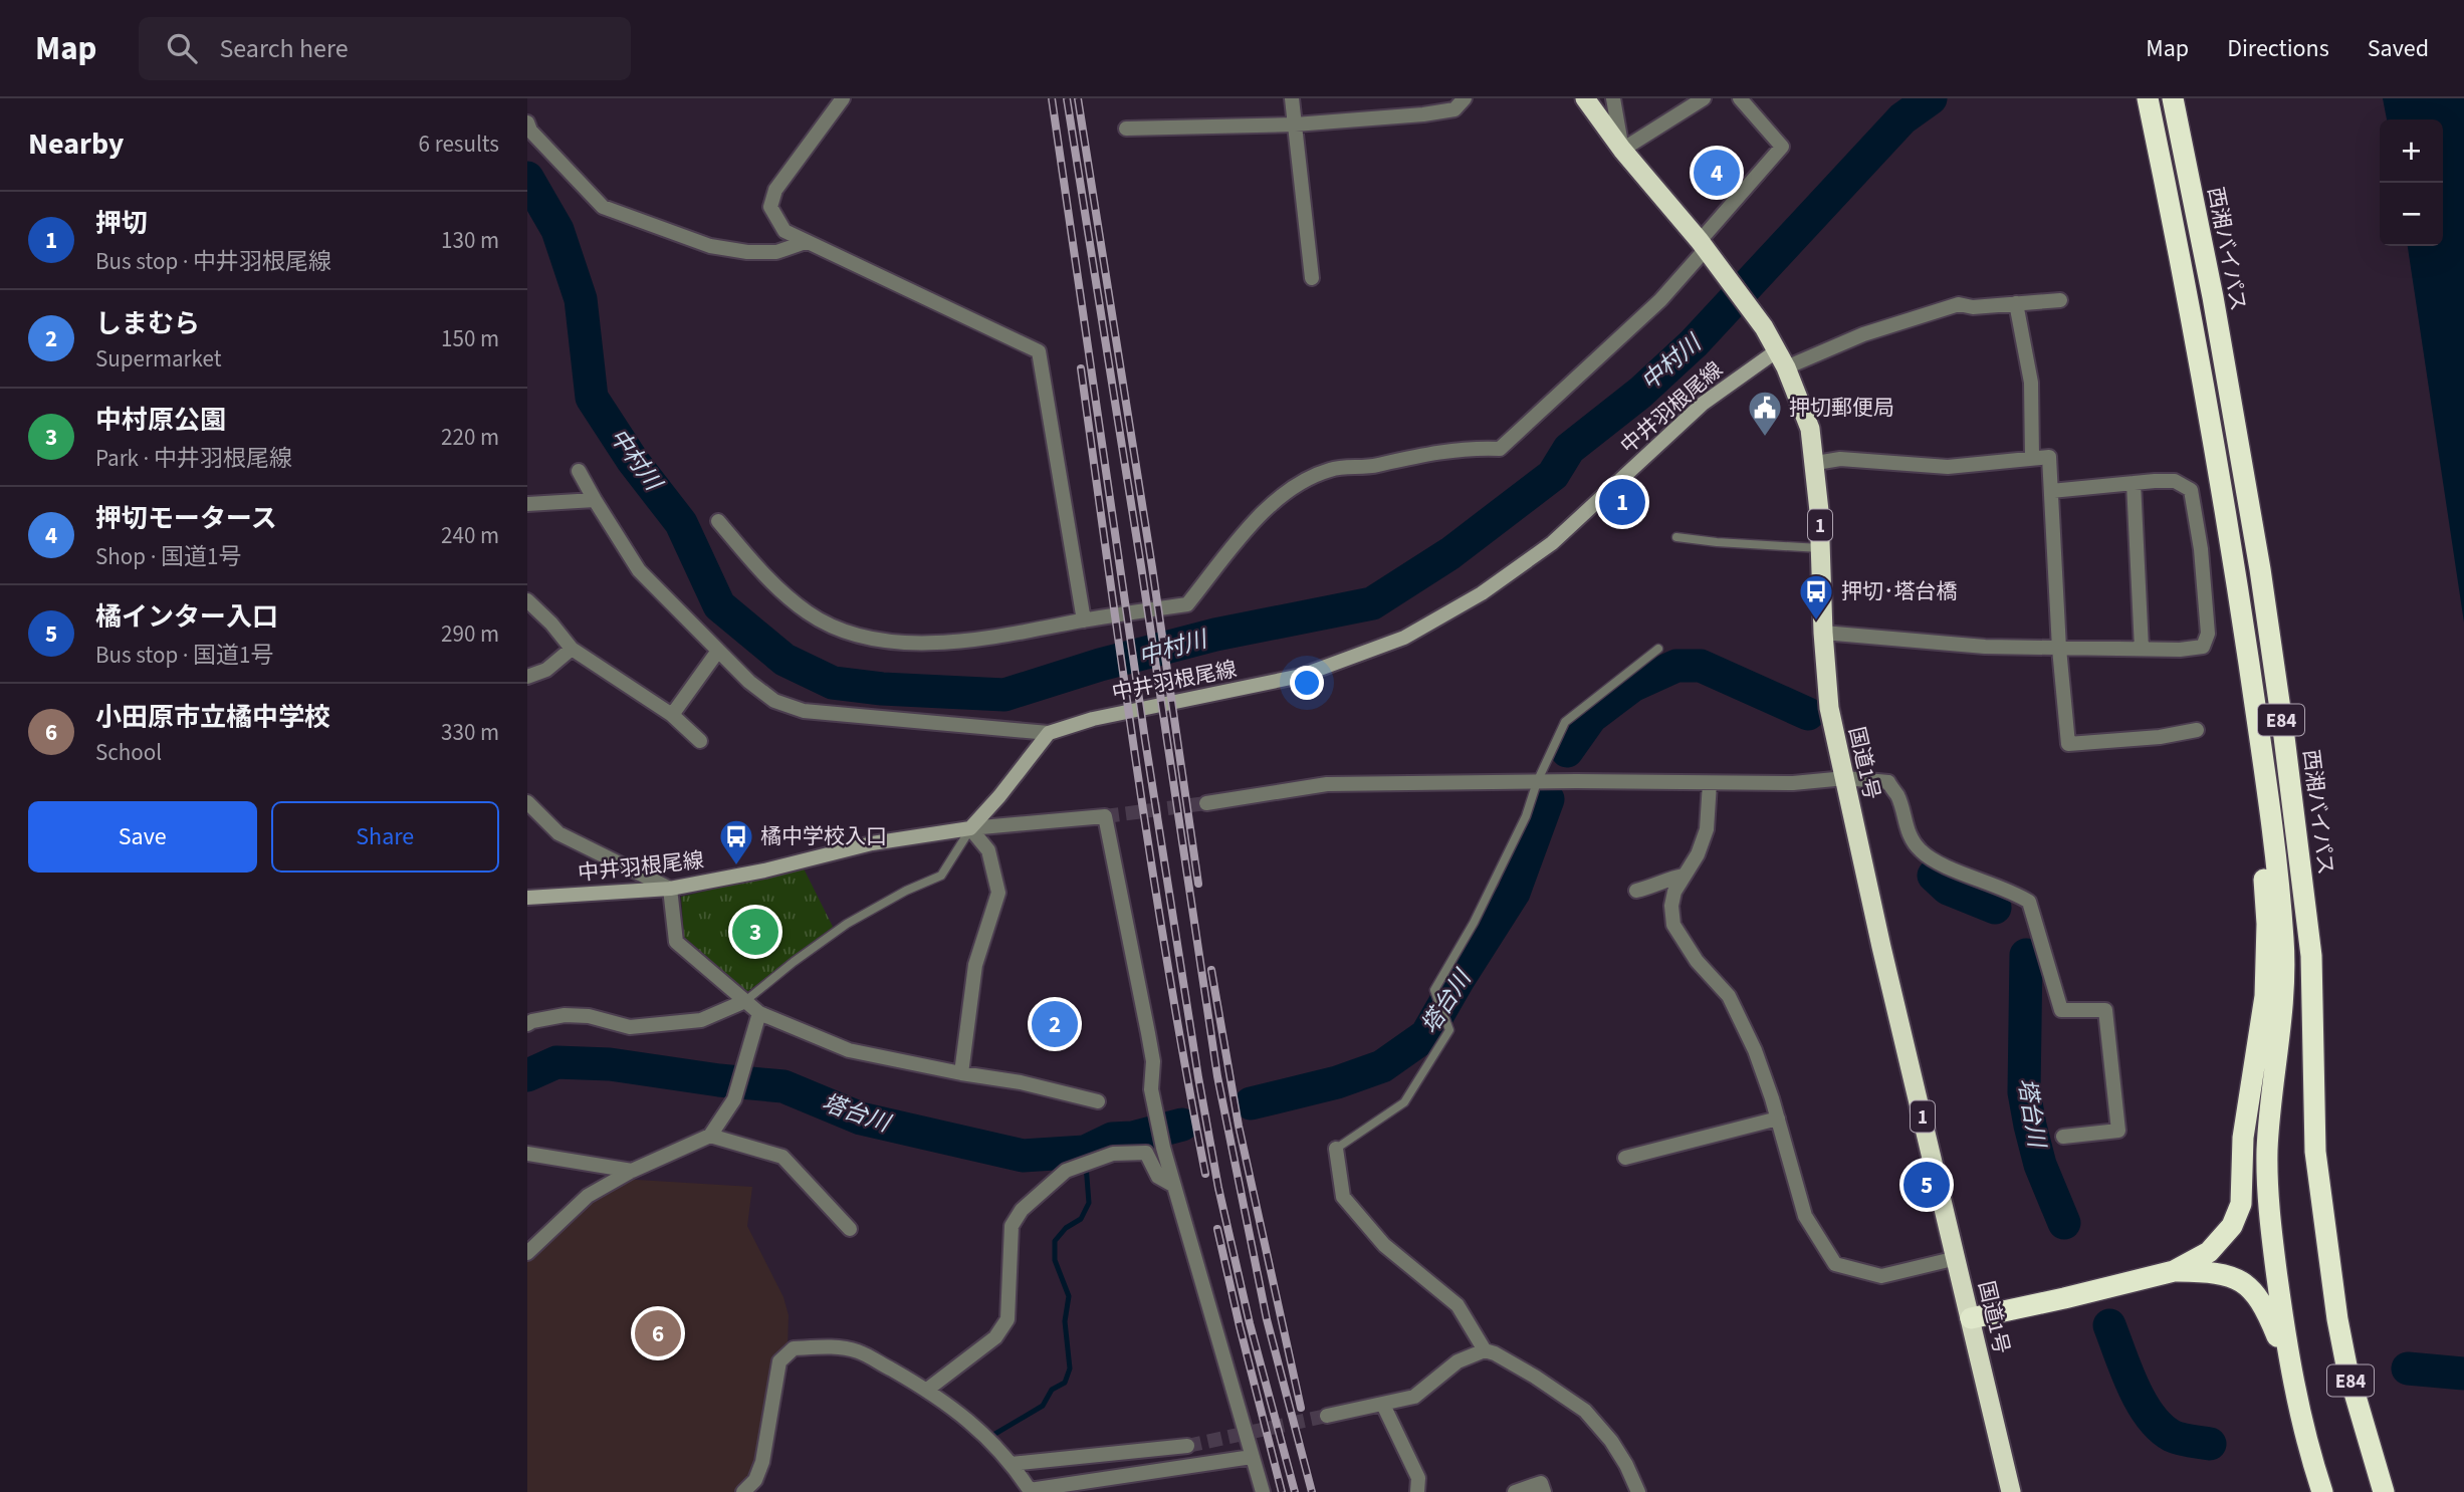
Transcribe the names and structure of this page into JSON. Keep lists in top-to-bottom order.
{
  "streets": {
    "highway": [
      "西湘バイパス",
      "1",
      "E84",
      "国道1号"
    ],
    "main road": ["中井羽根尾線"]
  },
  "crossings": [
    ["中井羽根尾線", "国道1号"]
  ],
  "water": ["中村川", "塔台川"],
  "places": {
    "public building": ["押切郵便局"],
    "bus stop": ["押切･塔台橋", "橘中学校入口"]
  },
  "page": {
    "header": "Map",
    "search": "Search here",
    "nav": ["Map", "Directions", "Saved"],
    "heading": ["Nearby", "6 results"],
    "map_buttons": ["+", "−"],
    "pins": [
      "4",
      "1",
      "3",
      "2",
      "5",
      "6"
    ],
    "list": [
      {
        "mark": "1",
        "name": "押切",
        "note": "Bus stop · 中井羽根尾線",
        "value": "130 m"
      },
      {
        "mark": "2",
        "name": "しまむら",
        "note": "Supermarket",
        "value": "150 m"
      },
      {
        "mark": "3",
        "name": "中村原公園",
        "note": "Park · 中井羽根尾線",
        "value": "220 m"
      },
      {
        "mark": "4",
        "name": "押切モータース",
        "note": "Shop · 国道1号",
        "value": "240 m"
      },
      {
        "mark": "5",
        "name": "橘インター入口",
        "note": "Bus stop · 国道1号",
        "value": "290 m"
      },
      {
        "mark": "6",
        "name": "小田原市立橘中学校",
        "note": "School",
        "value": "330 m"
      }
    ],
    "buttons": ["Save", "Share"]
  }
}
